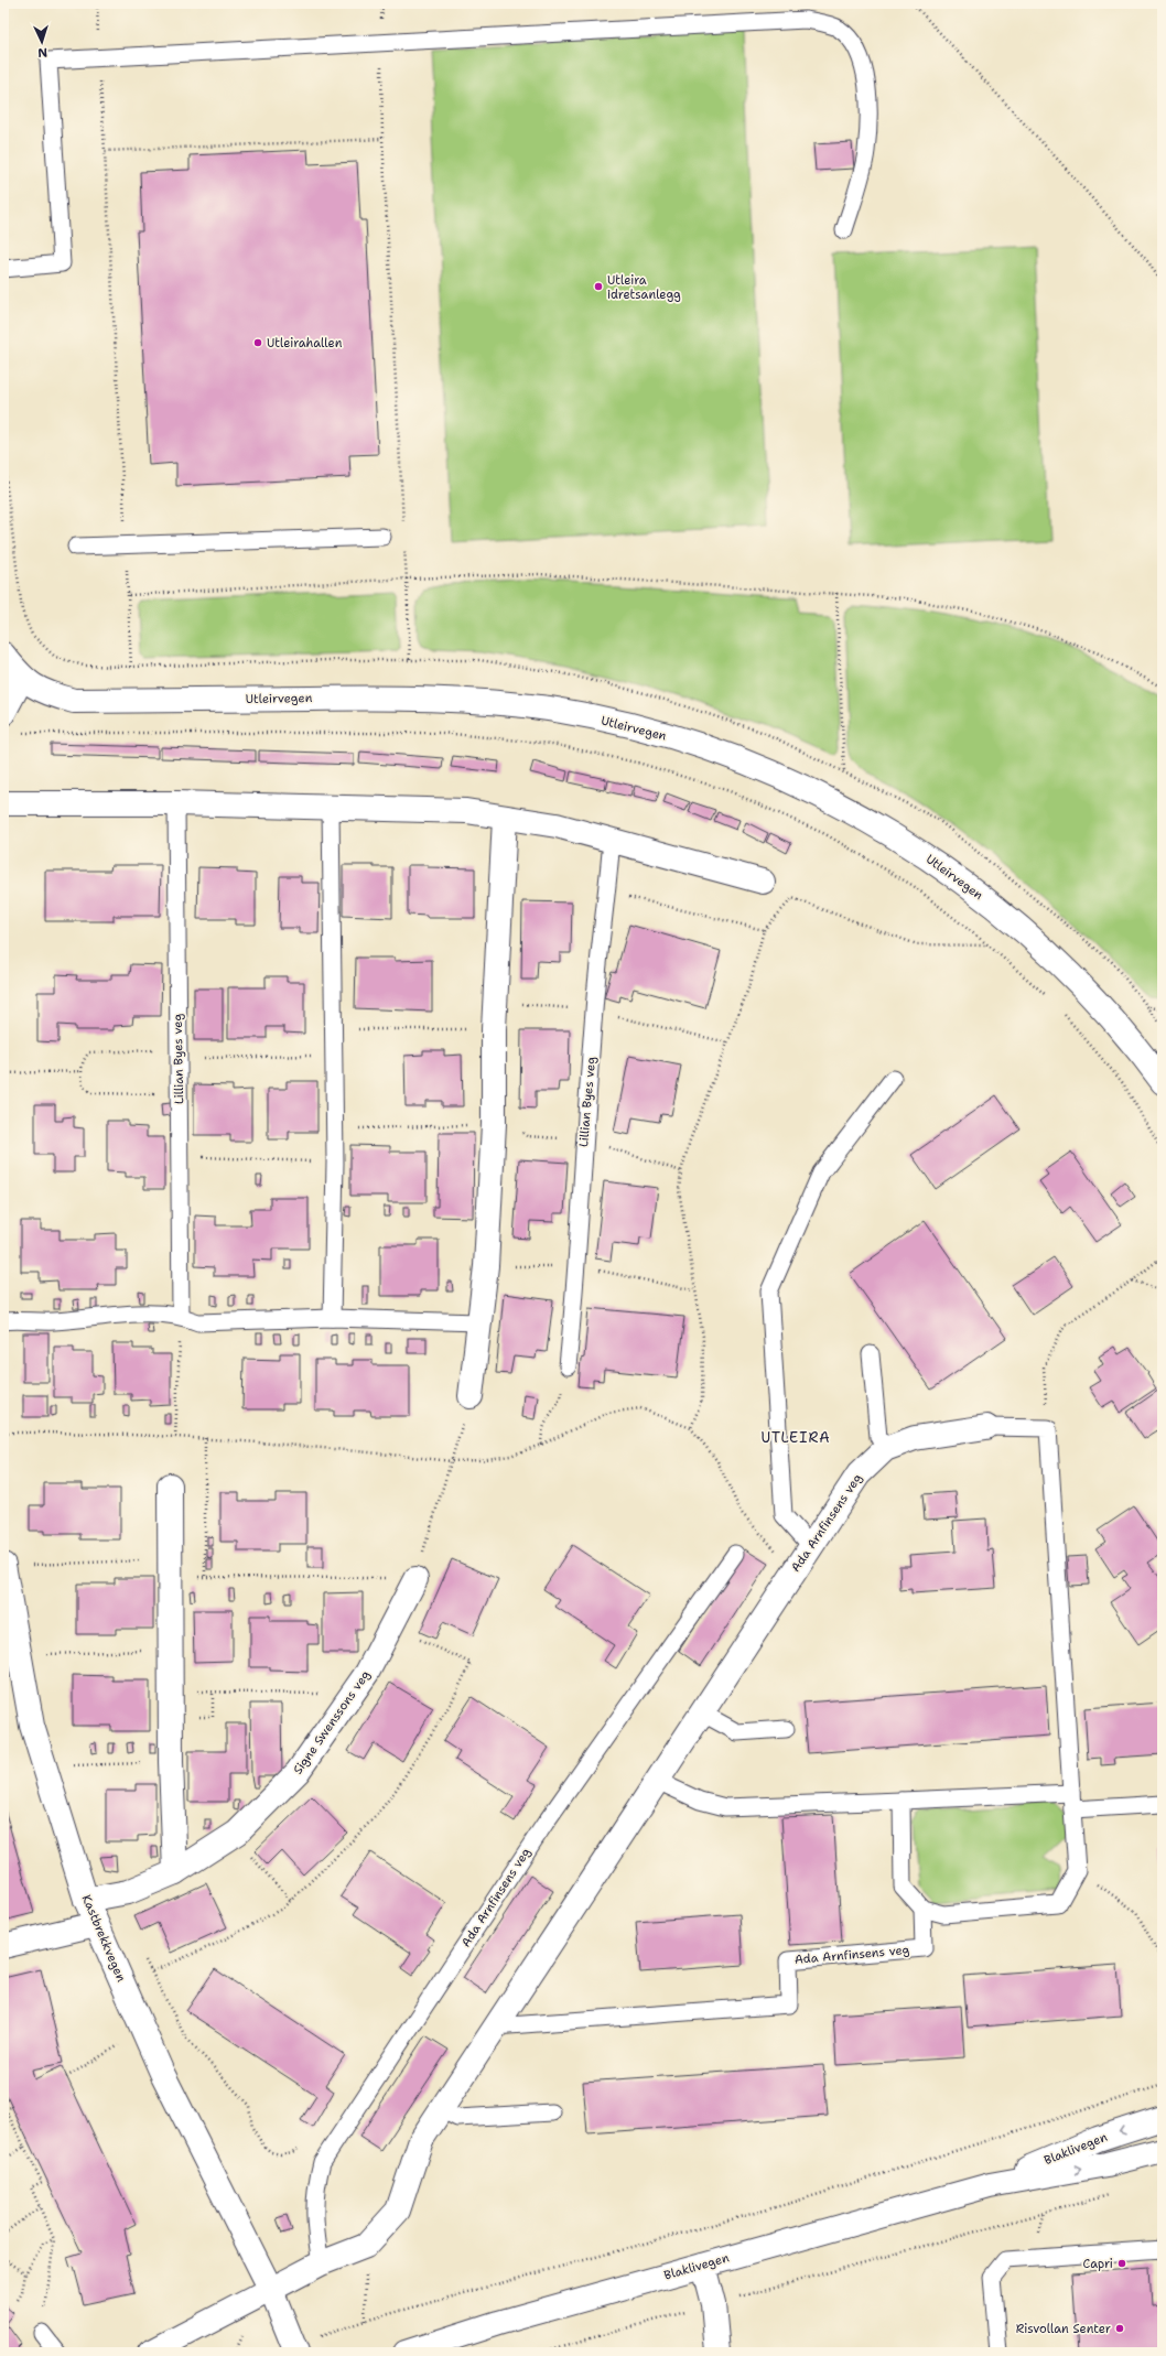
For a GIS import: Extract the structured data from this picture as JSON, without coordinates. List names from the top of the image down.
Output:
{
  "streets": {
    "street": [
      "Utleirvegen",
      "Ada Arnfinsens veg",
      "Signe Swenssons veg",
      "Kastbrekkvegen",
      "Blaklivegen"
    ],
    "lane": ["Lillian Byes veg"]
  },
  "crossings": [
    ["Ada Arnfinsens veg", "Kastbrekkvegen"],
    ["Signe Swenssons veg", "Kastbrekkvegen"]
  ],
  "districts": ["UTLEIRA"],
  "places": [
    "Utleira idretsanlegg",
    "Utleirahallen",
    "Capri",
    "Risvollan Senter"
  ],
  "north": "bottom"
}
